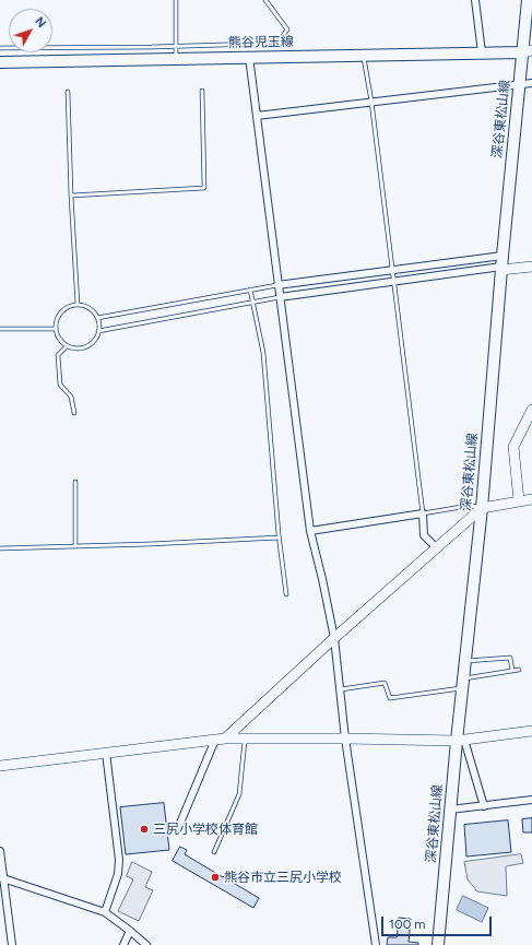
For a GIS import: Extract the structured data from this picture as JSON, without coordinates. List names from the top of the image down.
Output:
{
  "streets": {
    "main road": ["熊谷児玉線", "深谷東松山線"]
  },
  "crossings": [
    ["熊谷児玉線", "深谷東松山線"]
  ],
  "places": ["三尻小学校体育館", "熊谷市立三尻小学校"],
  "scale_bar": "100 m",
  "north": "top right"
}
